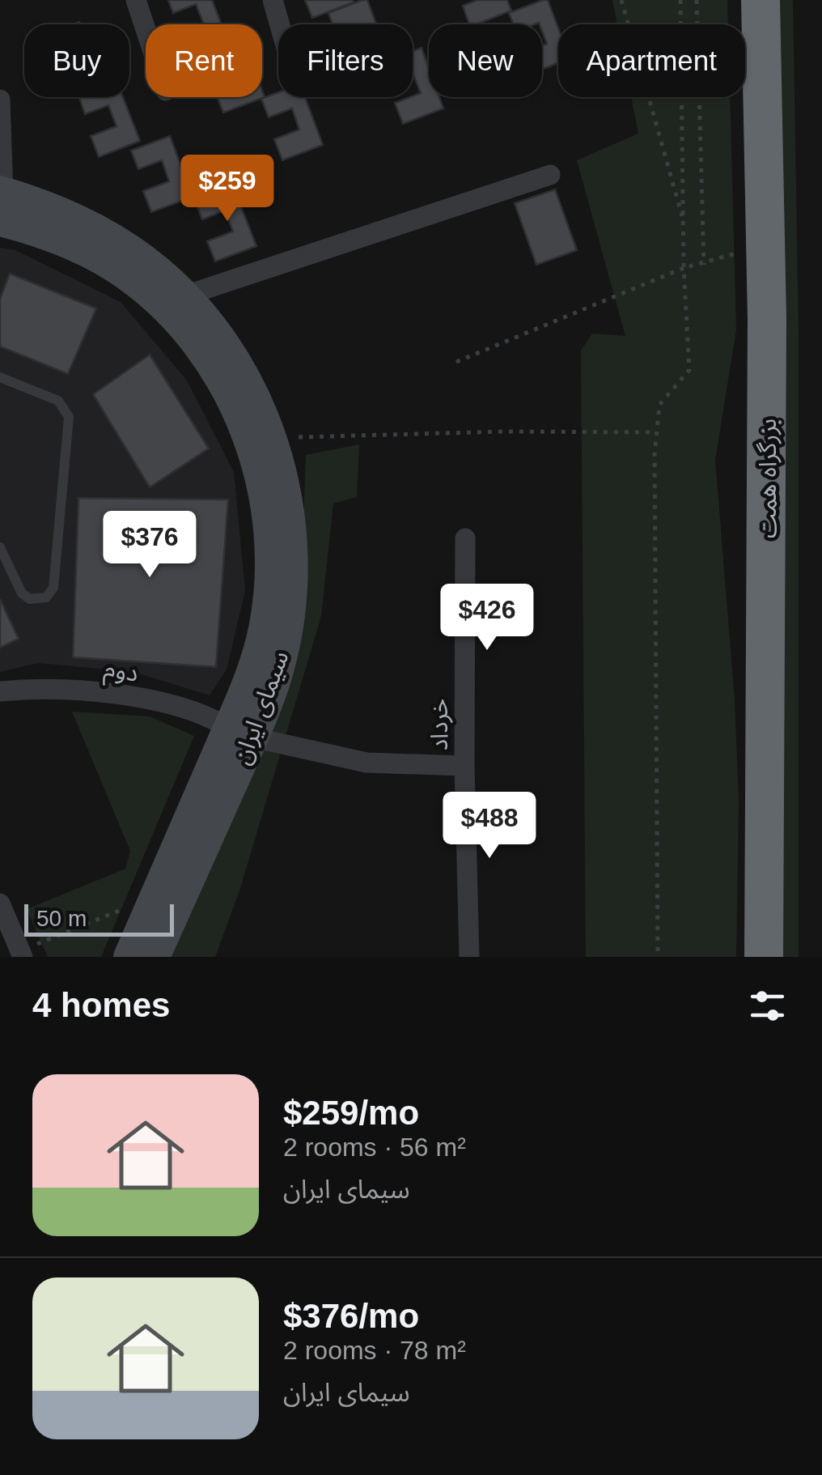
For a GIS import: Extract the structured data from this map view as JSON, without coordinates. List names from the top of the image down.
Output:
{
  "streets": {
    "highway": ["بزرگراه همت"],
    "street": ["دوم", "سیمای ایران", "خرداد"]
  },
  "crossings": [
    ["دوم", "سیمای ایران"],
    ["دوم", "خرداد"]
  ],
  "scale_bar": "50 m",
  "page": {
    "chip": [
      "Buy",
      "Rent",
      "Filters",
      "New",
      "Apartment"
    ],
    "price": [
      "$259",
      "$376",
      "$426",
      "$488"
    ],
    "scale": "50 m",
    "heading": "4 homes",
    "list": [
      {
        "name": "$259/mo",
        "note": "2 rooms · 56 m² · سیمای ایران"
      },
      {
        "name": "$376/mo",
        "note": "2 rooms · 78 m² · سیمای ایران"
      }
    ]
  }
}
